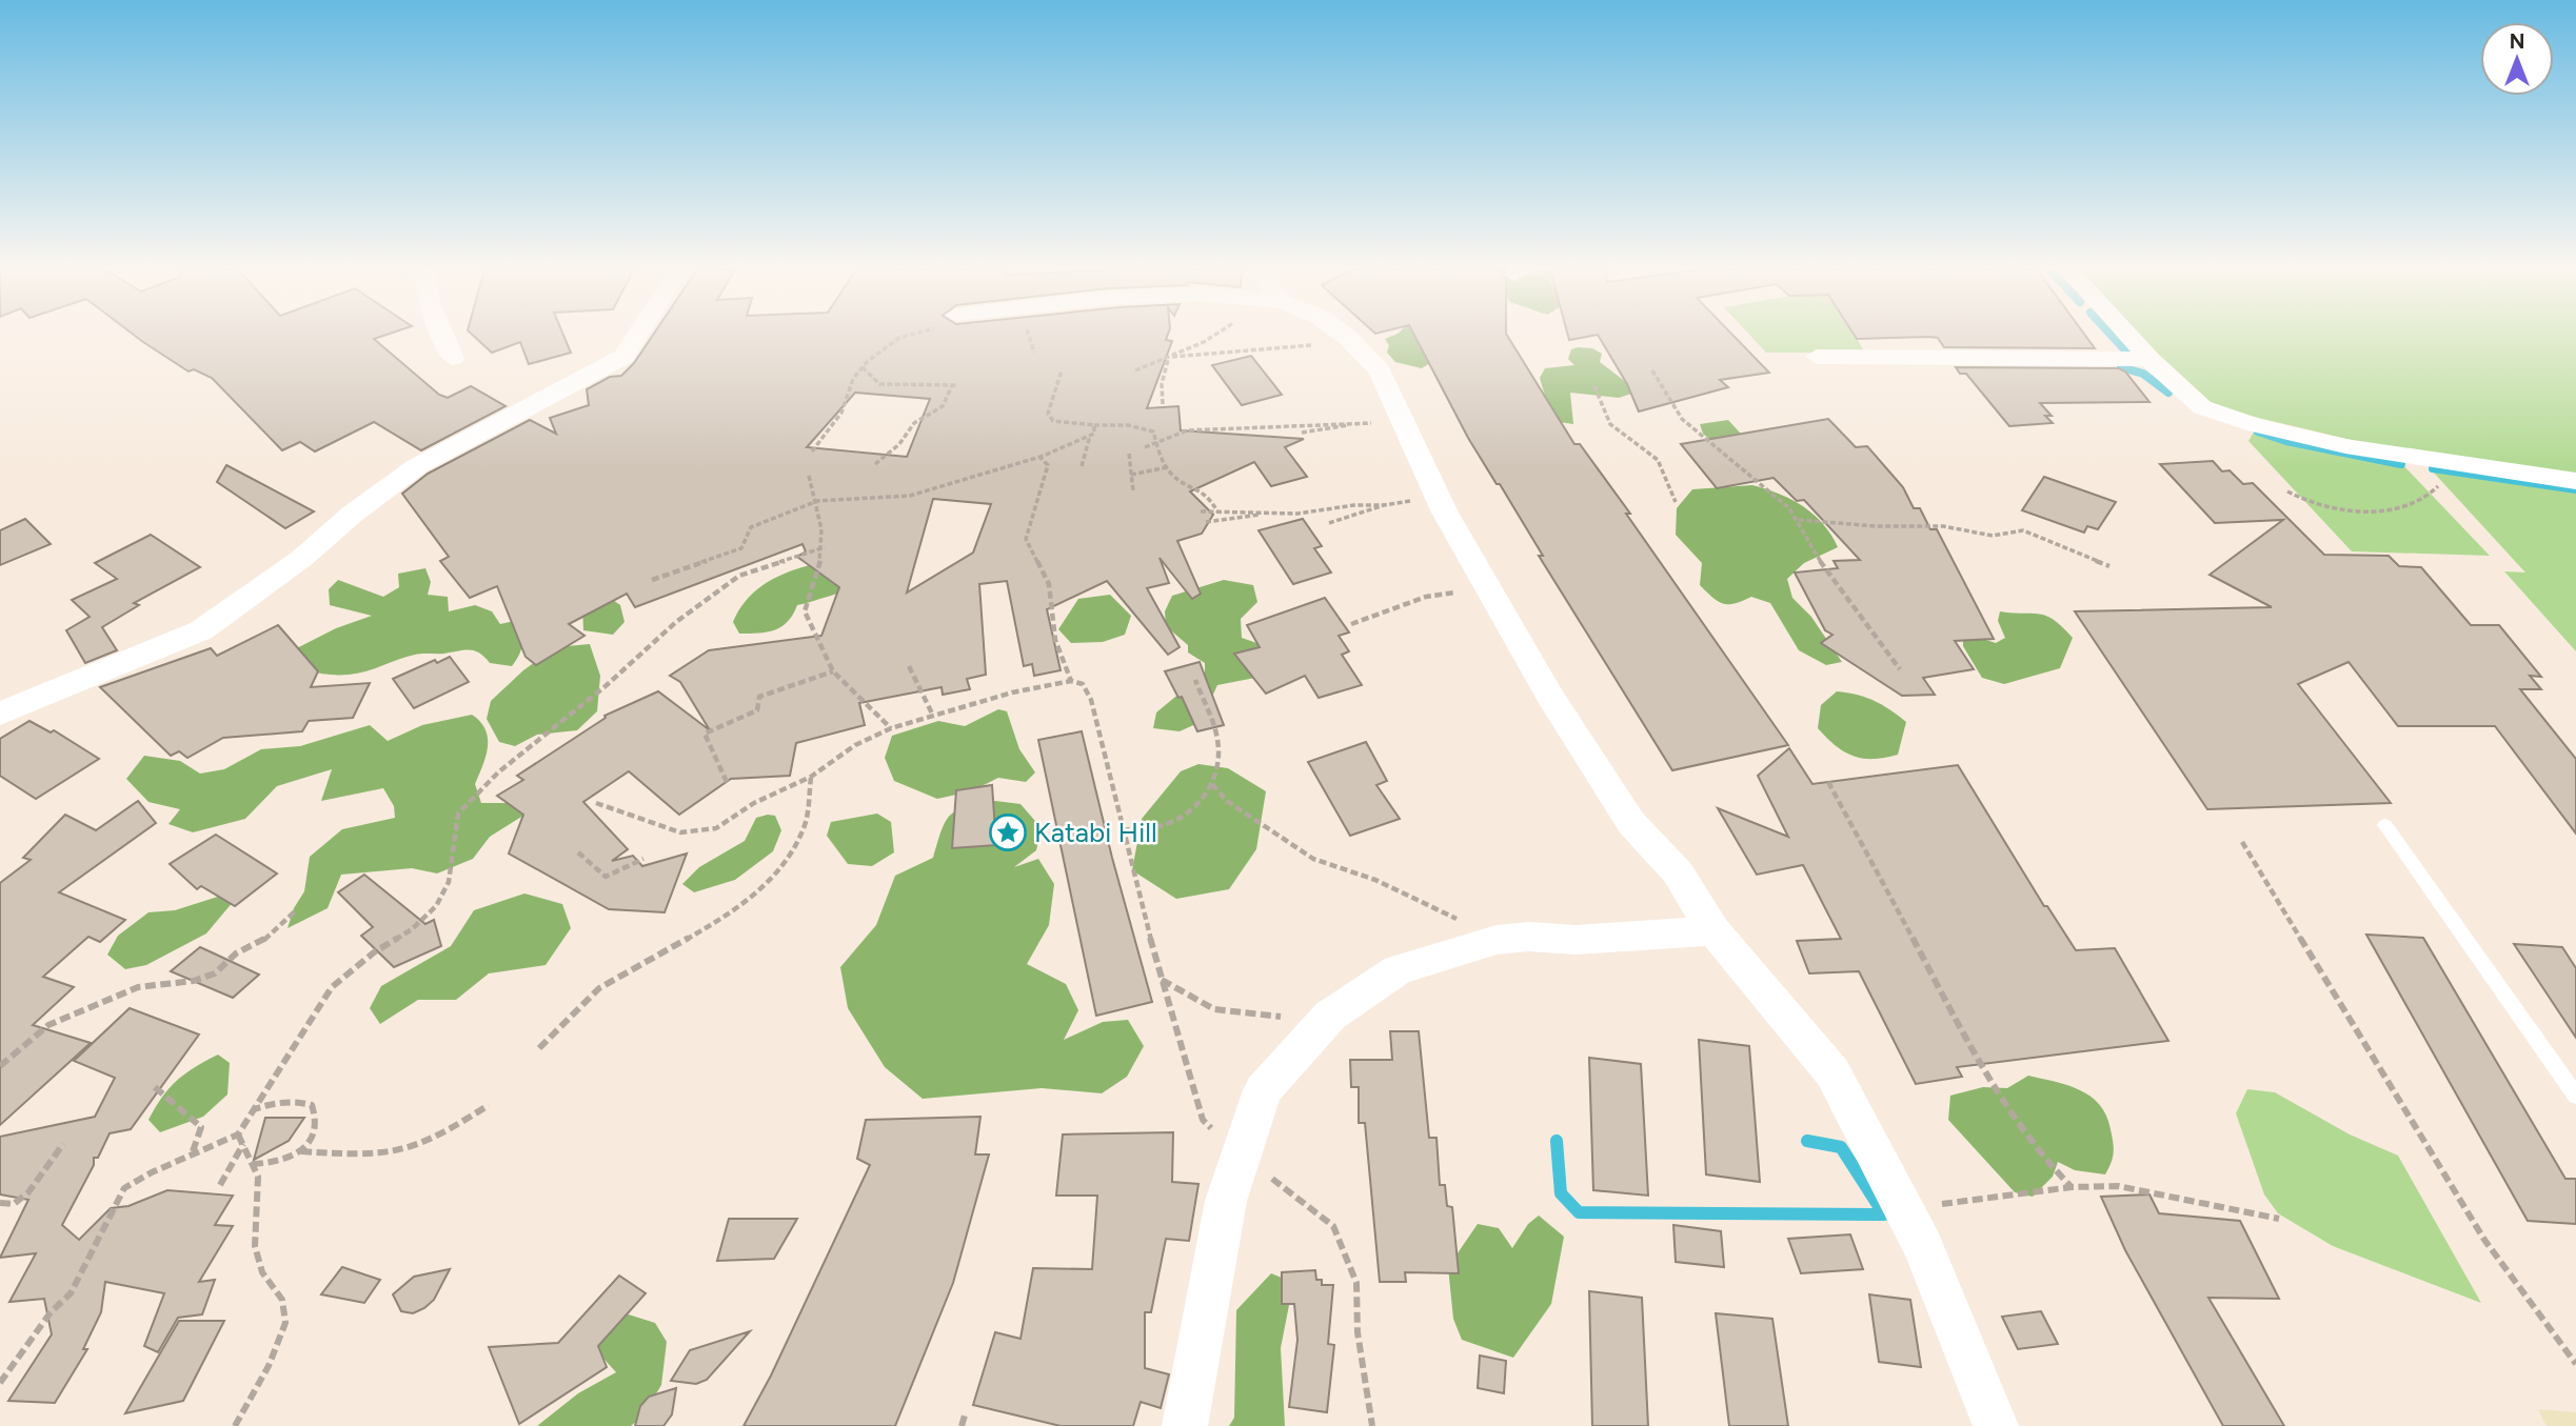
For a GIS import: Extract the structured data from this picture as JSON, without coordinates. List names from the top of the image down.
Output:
{
  "places": {
    "place": ["Katabi Hill"]
  },
  "north": "top"
}
